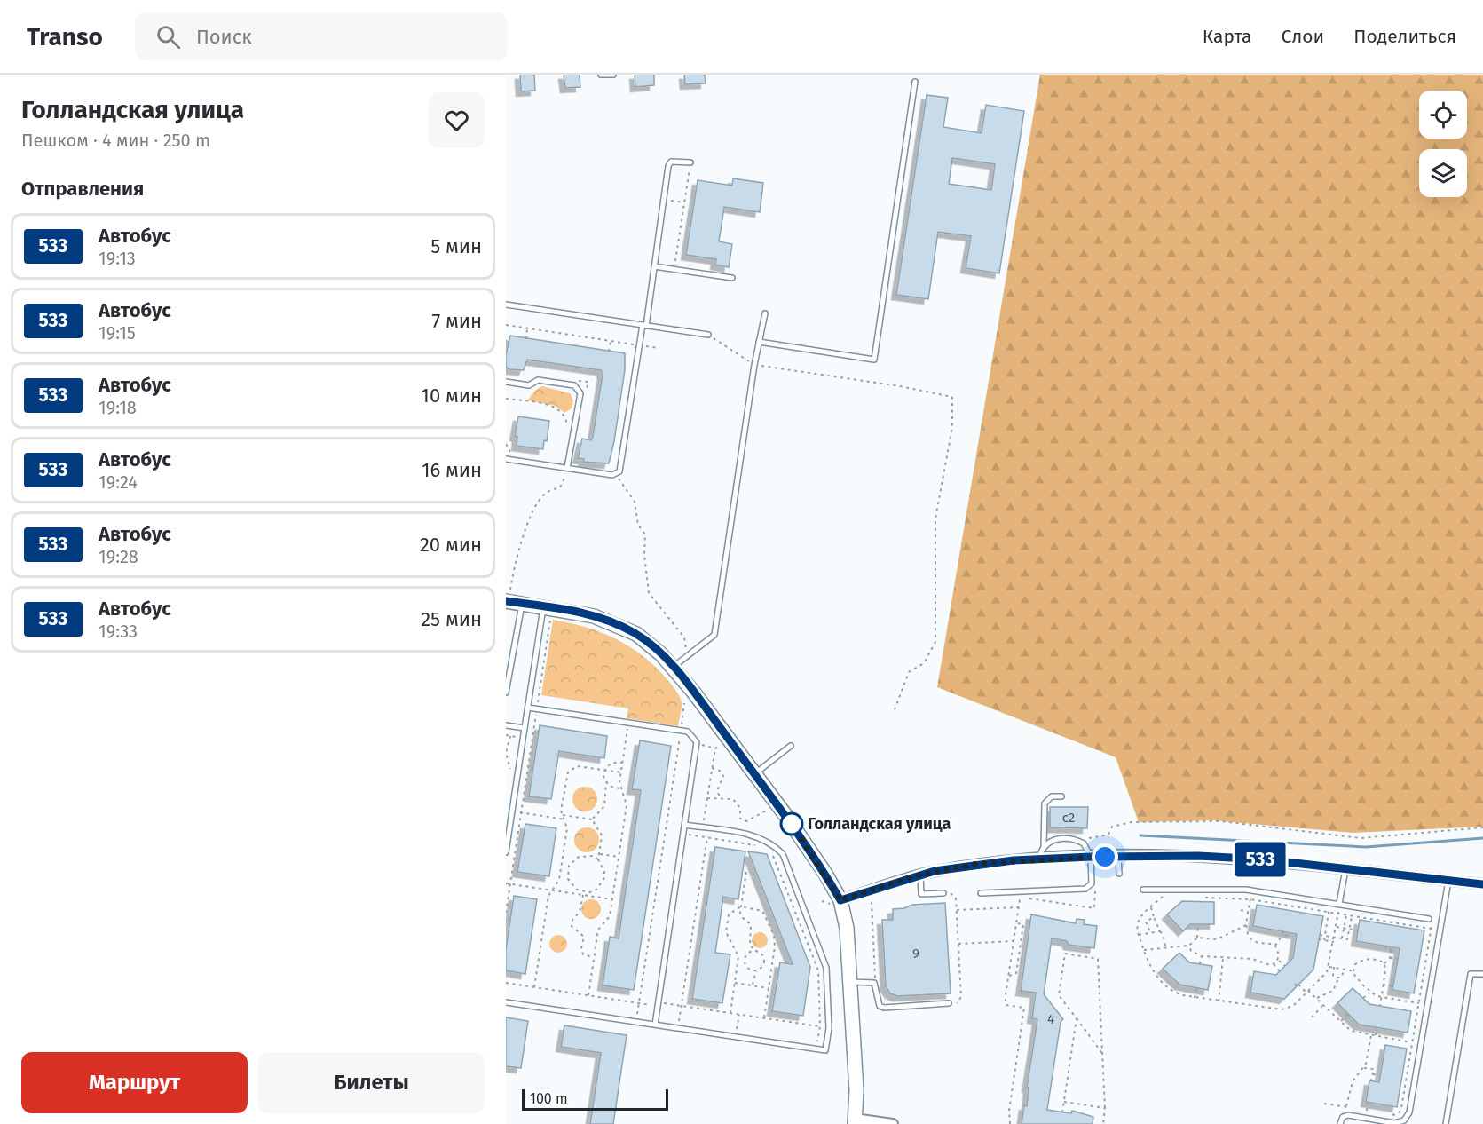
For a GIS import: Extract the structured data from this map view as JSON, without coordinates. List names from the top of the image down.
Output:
{
  "places": ["Голландская улица"],
  "lines": ["bus line 533"],
  "house_numbers": ["с2", "9", "4"],
  "scale_bar": "100 m",
  "page": {
    "header": "Transo",
    "search": "Поиск",
    "nav": ["Карта", "Слои", "Поделиться"],
    "heading": [
      ["Голландская улица", "Пешком · 4 мин · 250 m"],
      "Отправления"
    ],
    "on_map": "533",
    "list": [
      {
        "mark": "533",
        "name": "Автобус",
        "note": "19:13",
        "value": "5 мин"
      },
      {
        "mark": "533",
        "name": "Автобус",
        "note": "19:15",
        "value": "7 мин"
      },
      {
        "mark": "533",
        "name": "Автобус",
        "note": "19:18",
        "value": "10 мин"
      },
      {
        "mark": "533",
        "name": "Автобус",
        "note": "19:24",
        "value": "16 мин"
      },
      {
        "mark": "533",
        "name": "Автобус",
        "note": "19:28",
        "value": "20 мин"
      },
      {
        "mark": "533",
        "name": "Автобус",
        "note": "19:33",
        "value": "25 мин"
      }
    ],
    "buttons": ["Маршрут", "Билеты"],
    "scale": "100 m"
  }
}
